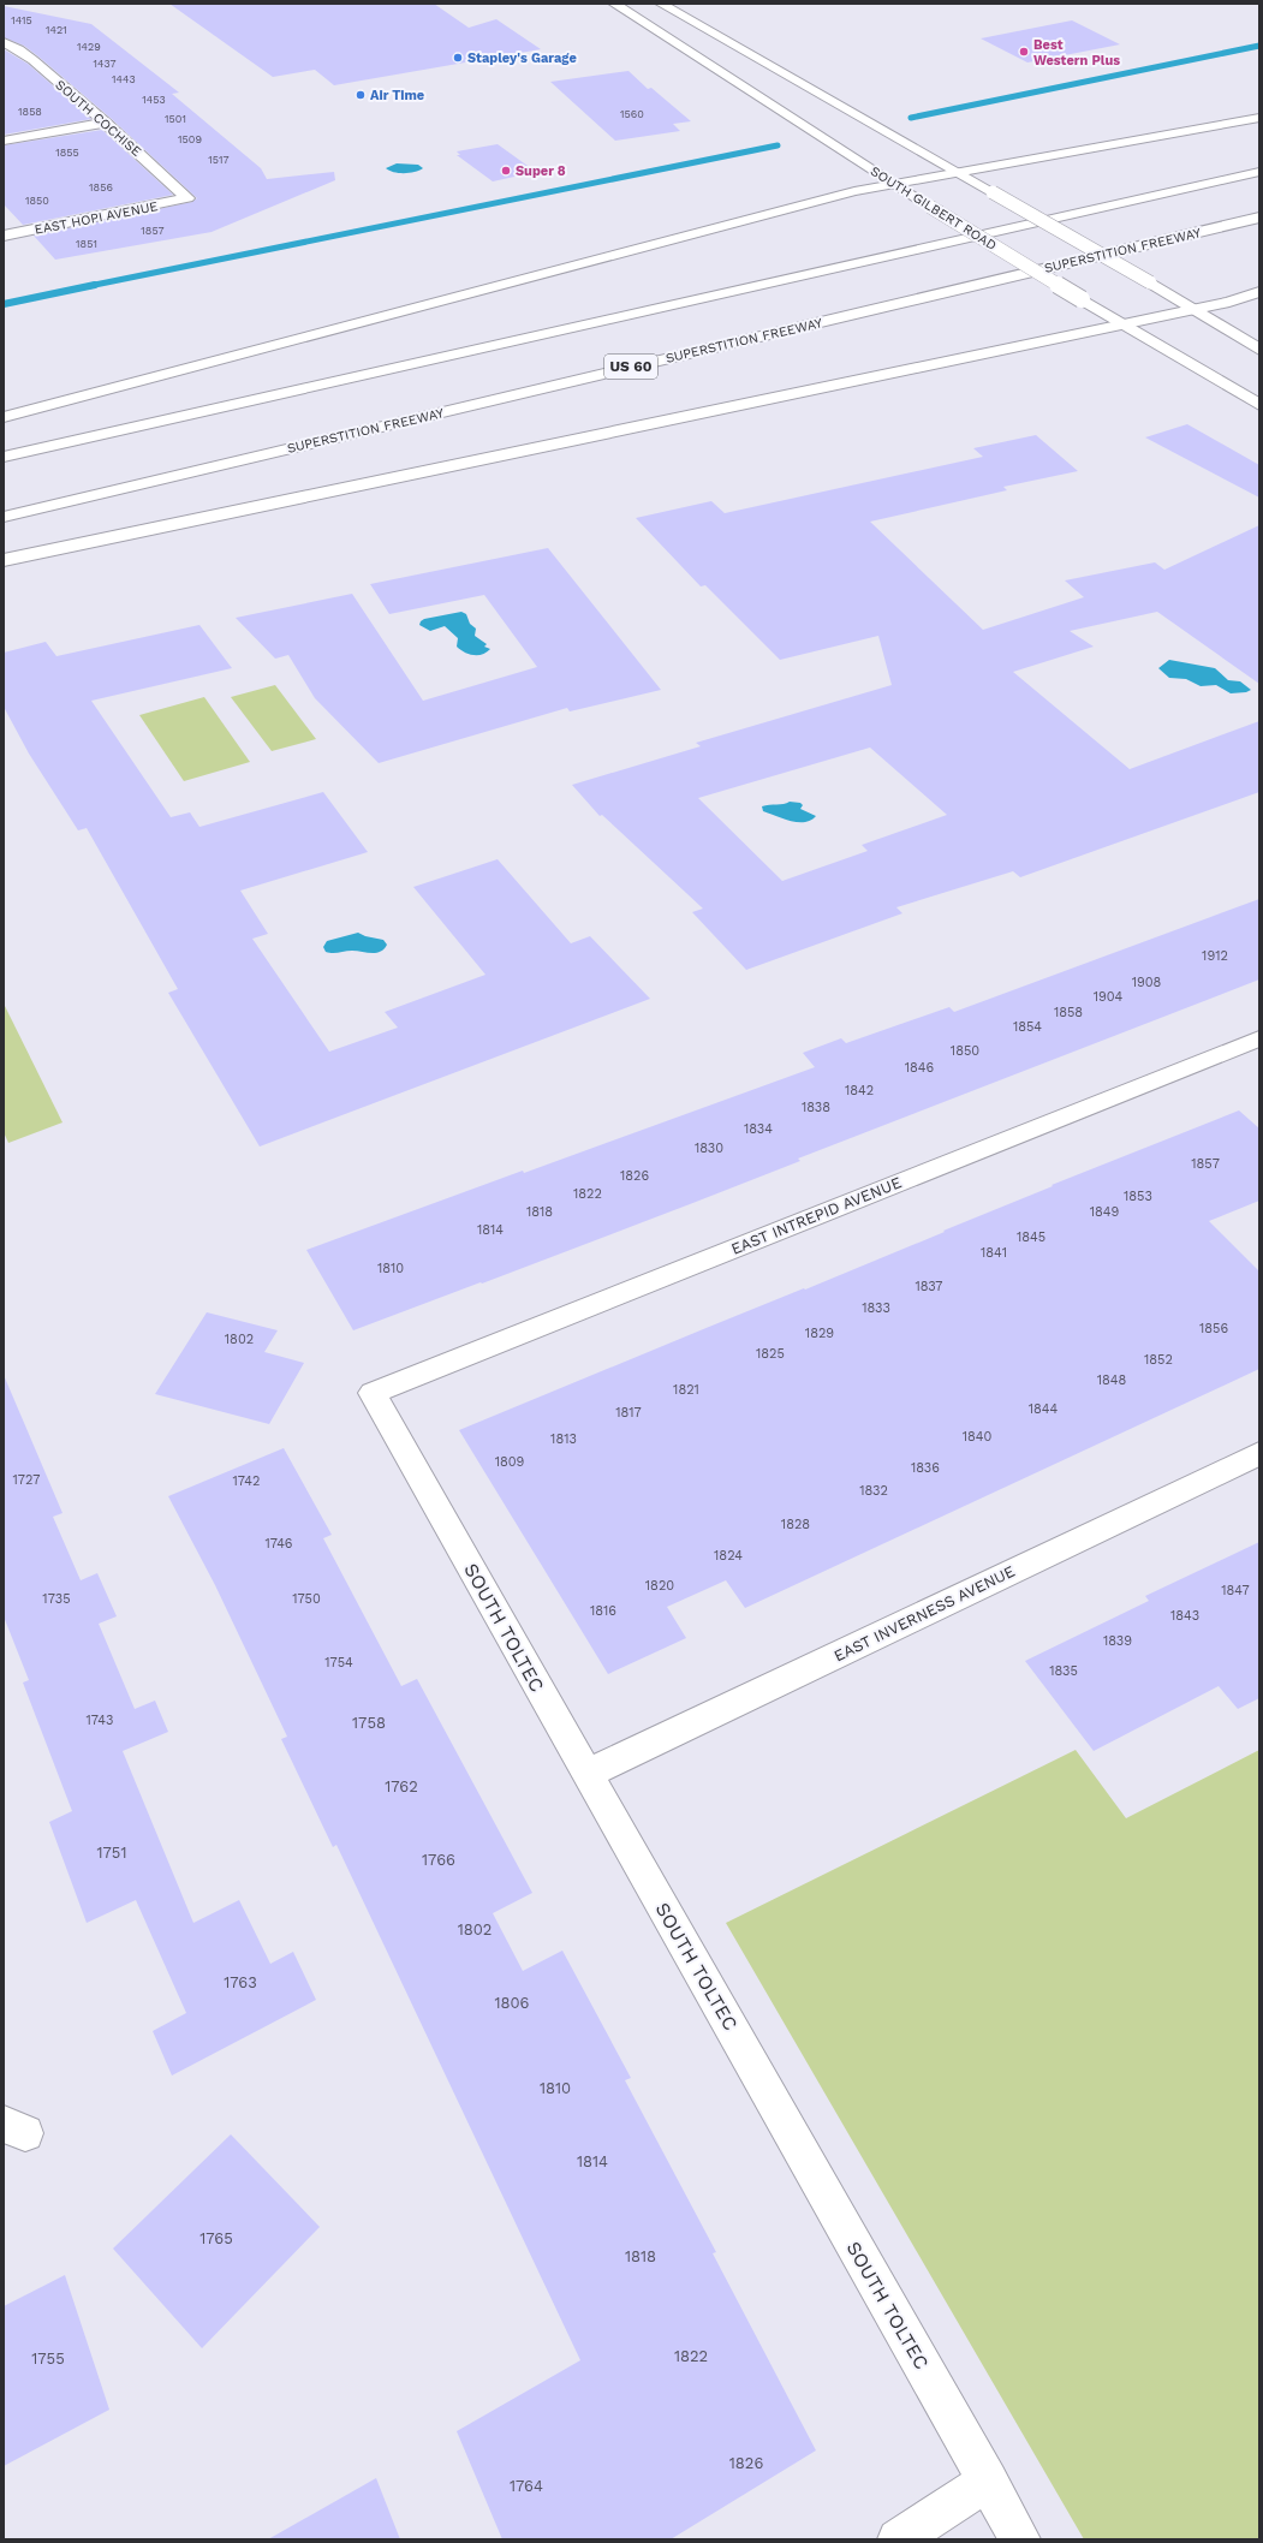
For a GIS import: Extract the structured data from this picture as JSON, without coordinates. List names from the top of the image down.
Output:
{
  "streets": {
    "main road": [
      "SOUTH COCHISE",
      "SOUTH GILBERT ROAD",
      "EAST HOPI AVENUE",
      "SUPERSTITION FREEWAY",
      "US 60",
      "EAST INTREPID AVENUE",
      "EAST INVERNESS AVENUE",
      "SOUTH TOLTEC"
    ]
  },
  "crossings": [
    ["SOUTH COCHISE", "EAST HOPI AVENUE"],
    ["EAST INTREPID AVENUE", "SOUTH TOLTEC"],
    ["EAST INVERNESS AVENUE", "SOUTH TOLTEC"]
  ],
  "places": [
    "Best Western Plus",
    "Stapley's Garage",
    "Air Time",
    "Super 8"
  ],
  "house_numbers": [
    "1415",
    "1421",
    "1429",
    "1437",
    "1443",
    "1453",
    "1858",
    "1560",
    "1501",
    "1509",
    "1855",
    "1517",
    "1856",
    "1850",
    "1857",
    "1851",
    "1912",
    "1908",
    "1904",
    "1858",
    "1854",
    "1850",
    "1846",
    "1842",
    "1838",
    "1834",
    "1830",
    "1857",
    "1826",
    "1822",
    "1853",
    "1818",
    "1849",
    "1814",
    "1845",
    "1841",
    "1810",
    "1837",
    "1833",
    "1856",
    "1829",
    "1802",
    "1825",
    "1852",
    "1848",
    "1821",
    "1844",
    "1817",
    "1840",
    "1813",
    "1809",
    "1836",
    "1727",
    "1742",
    "1832",
    "1828",
    "1746",
    "1824",
    "1820",
    "1847",
    "1735",
    "1750",
    "1816",
    "1843",
    "1839",
    "1754",
    "1835",
    "1743",
    "1758",
    "1762",
    "1751",
    "1766",
    "1802",
    "1763",
    "1806",
    "1810",
    "1814",
    "1765",
    "1818",
    "1822",
    "1755",
    "1826",
    "1764"
  ]
}
